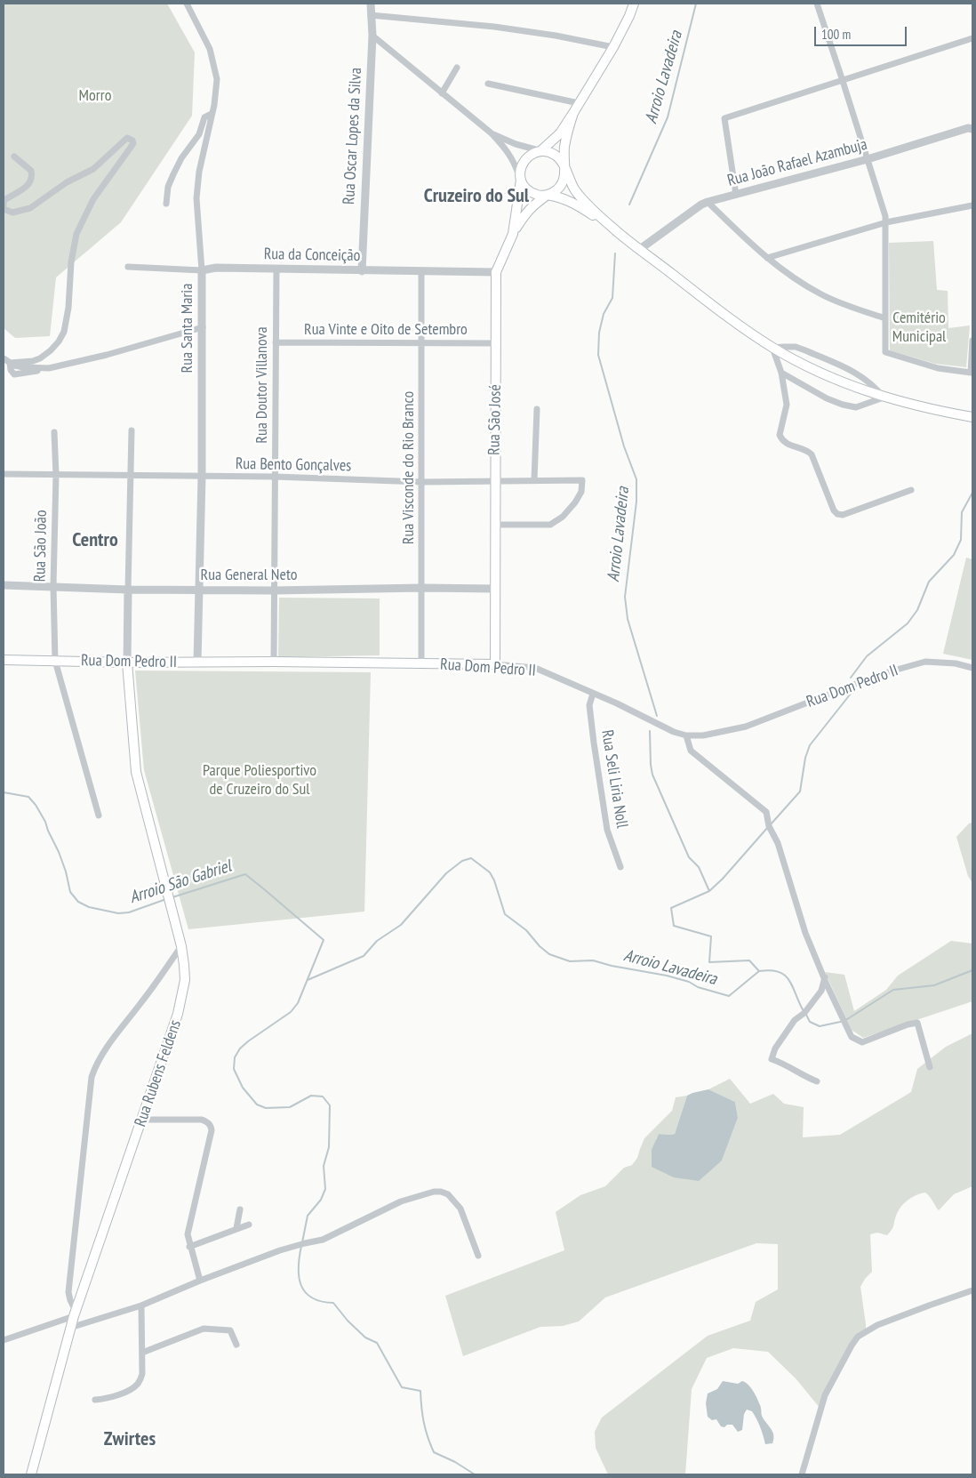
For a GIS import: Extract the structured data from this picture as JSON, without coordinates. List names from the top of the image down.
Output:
{
  "streets": {
    "main road": ["Rua São José", "Rua Dom Pedro II", "Rua Rubens Feldens"],
    "street": [
      "Rua Oscar Lopes da Silva",
      "Rua João Rafael Azambuja",
      "Rua da Conceição",
      "Rua Santa Maria",
      "Rua Vinte e Oito de Setembro",
      "Rua Doutor Villanova",
      "Rua Bento Gonçalves",
      "Rua Visconde do Rio Branco",
      "Rua São João",
      "Rua General Neto",
      "Rua Seli Liria Noll"
    ]
  },
  "crossings": [
    ["Rua Oscar Lopes da Silva", "Rua da Conceição"],
    ["Rua da Conceição", "Rua Santa Maria"],
    ["Rua da Conceição", "Rua Doutor Villanova"],
    ["Rua da Conceição", "Rua São José"],
    ["Rua da Conceição", "Rua Visconde do Rio Branco"],
    ["Rua Santa Maria", "Rua Bento Gonçalves"],
    ["Rua Santa Maria", "Rua General Neto"],
    ["Rua Santa Maria", "Rua Dom Pedro II"],
    ["Rua Vinte e Oito de Setembro", "Rua Doutor Villanova"],
    ["Rua Vinte e Oito de Setembro", "Rua São José"],
    ["Rua Vinte e Oito de Setembro", "Rua Visconde do Rio Branco"],
    ["Rua Doutor Villanova", "Rua Bento Gonçalves"],
    ["Rua Doutor Villanova", "Rua General Neto"],
    ["Rua Doutor Villanova", "Rua Dom Pedro II"],
    ["Rua São José", "Rua Bento Gonçalves"],
    ["Rua São José", "Rua General Neto"],
    ["Rua São José", "Rua Dom Pedro II"],
    ["Rua Bento Gonçalves", "Rua Visconde do Rio Branco"],
    ["Rua Bento Gonçalves", "Rua São João"],
    ["Rua Visconde do Rio Branco", "Rua General Neto"],
    ["Rua Visconde do Rio Branco", "Rua Dom Pedro II"],
    ["Rua São João", "Rua General Neto"],
    ["Rua São João", "Rua Dom Pedro II"],
    ["Rua Dom Pedro II", "Rua Seli Liria Noll"],
    ["Rua Dom Pedro II", "Rua Rubens Feldens"]
  ],
  "districts": ["Cruzeiro do Sul", "Centro", "Zwirtes"],
  "water": ["Arroio Lavadeira", "Arroio São Gabriel"],
  "parks": ["Morro", "Cemitério Municipal", "Parque Poliesportivo de Cruzeiro do Sul"],
  "scale_bar": "100 m"
}
